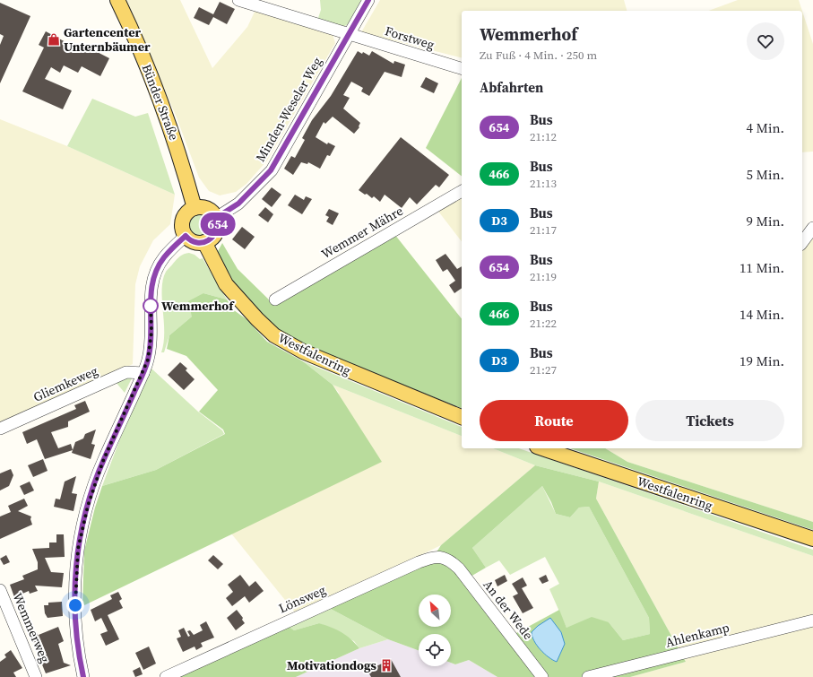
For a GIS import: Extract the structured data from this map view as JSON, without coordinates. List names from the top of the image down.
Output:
{
  "streets": {
    "main road": ["Bünder Straße", "Westfalenring"],
    "street": [
      "Forstweg",
      "Minden-Weseler Weg",
      "Wemmer Mähre",
      "Gliemkeweg",
      "Lönsweg",
      "An der Wede",
      "Wemmerweg",
      "Ahlenkamp"
    ]
  },
  "crossings": [
    ["Forstweg", "Minden-Weseler Weg"],
    ["Bünder Straße", "Minden-Weseler Weg"],
    ["Bünder Straße", "Westfalenring"],
    ["Minden-Weseler Weg", "Westfalenring"],
    ["Lönsweg", "An der Wede"]
  ],
  "places": {
    "shop": ["Gartencenter Unternbäumer"],
    "other": ["Wemmerhof"],
    "building": ["Motivationdogs"]
  },
  "lines": ["bus line 654"],
  "north": "top left",
  "page": {
    "on_map": "654",
    "heading": [
      ["Wemmerhof", "Zu Fuß · 4 Min. · 250 m"],
      "Abfahrten"
    ],
    "list": [
      {
        "mark": "654",
        "name": "Bus",
        "note": "21:12",
        "value": "4 Min."
      },
      {
        "mark": "466",
        "name": "Bus",
        "note": "21:13",
        "value": "5 Min."
      },
      {
        "mark": "D3",
        "name": "Bus",
        "note": "21:17",
        "value": "9 Min."
      },
      {
        "mark": "654",
        "name": "Bus",
        "note": "21:19",
        "value": "11 Min."
      },
      {
        "mark": "466",
        "name": "Bus",
        "note": "21:22",
        "value": "14 Min."
      },
      {
        "mark": "D3",
        "name": "Bus",
        "note": "21:27",
        "value": "19 Min."
      }
    ],
    "buttons": ["Route", "Tickets"]
  }
}
